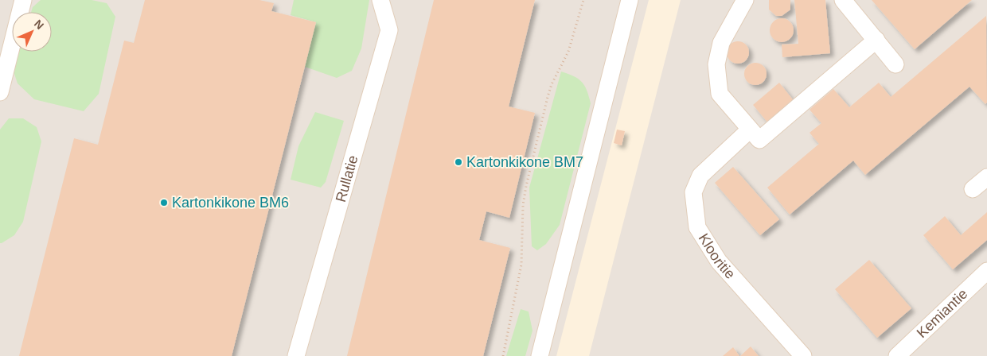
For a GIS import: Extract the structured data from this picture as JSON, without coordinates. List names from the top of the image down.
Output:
{
  "streets": {
    "lane": ["Rullatie", "Klooritie", "Kemiantie"]
  },
  "places": ["Kartonkikone BM7", "Kartonkikone BM6"],
  "north": "top right"
}
